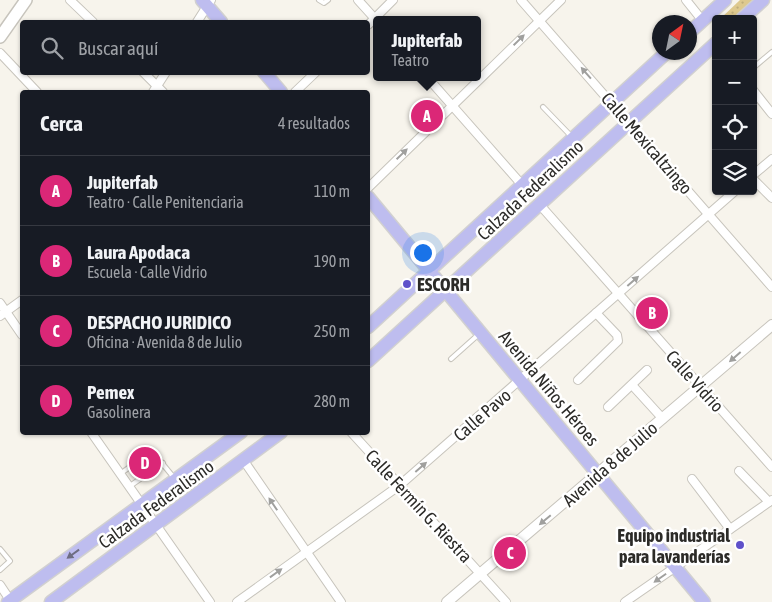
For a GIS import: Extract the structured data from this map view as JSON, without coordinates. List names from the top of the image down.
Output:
{
  "streets": {
    "main road": ["Calzada Federalismo", "Avenida Niños Héroes"],
    "street": [
      "Calle Mexicaltzingo",
      "Calle Vidrio",
      "Calle Pavo",
      "Avenida 8 de Julio",
      "Calle Fermín G. Riestra"
    ]
  },
  "crossings": [
    ["Calle Mexicaltzingo", "Calzada Federalismo"],
    ["Calle Mexicaltzingo", "Calle Pavo"],
    ["Calzada Federalismo", "Calle Vidrio"],
    ["Calzada Federalismo", "Avenida Niños Héroes"],
    ["Calle Vidrio", "Calle Pavo"],
    ["Calle Vidrio", "Avenida 8 de Julio"],
    ["Avenida Niños Héroes", "Calle Pavo"],
    ["Avenida Niños Héroes", "Avenida 8 de Julio"],
    ["Calle Pavo", "Calle Fermín G. Riestra"],
    ["Avenida 8 de Julio", "Calle Fermín G. Riestra"]
  ],
  "one_way": ["Calle Pavo", "Avenida 8 de Julio"],
  "places": ["ESCORH", "Equipo industrial para lavanderías"],
  "north": "top right",
  "page": {
    "map_buttons": ["+", "−"],
    "popup": ["Jupiterfab", "Teatro"],
    "search": "Buscar aquí",
    "heading": ["Cerca", "4 resultados"],
    "pins": [
      "A",
      "B",
      "D",
      "C"
    ],
    "list": [
      {
        "mark": "A",
        "name": "Jupiterfab",
        "note": "Teatro · Calle Penitenciaria",
        "value": "110 m"
      },
      {
        "mark": "B",
        "name": "Laura Apodaca",
        "note": "Escuela · Calle Vidrio",
        "value": "190 m"
      },
      {
        "mark": "C",
        "name": "DESPACHO JURIDICO",
        "note": "Oficina · Avenida 8 de Julio",
        "value": "250 m"
      },
      {
        "mark": "D",
        "name": "Pemex",
        "note": "Gasolinera",
        "value": "280 m"
      }
    ]
  }
}
